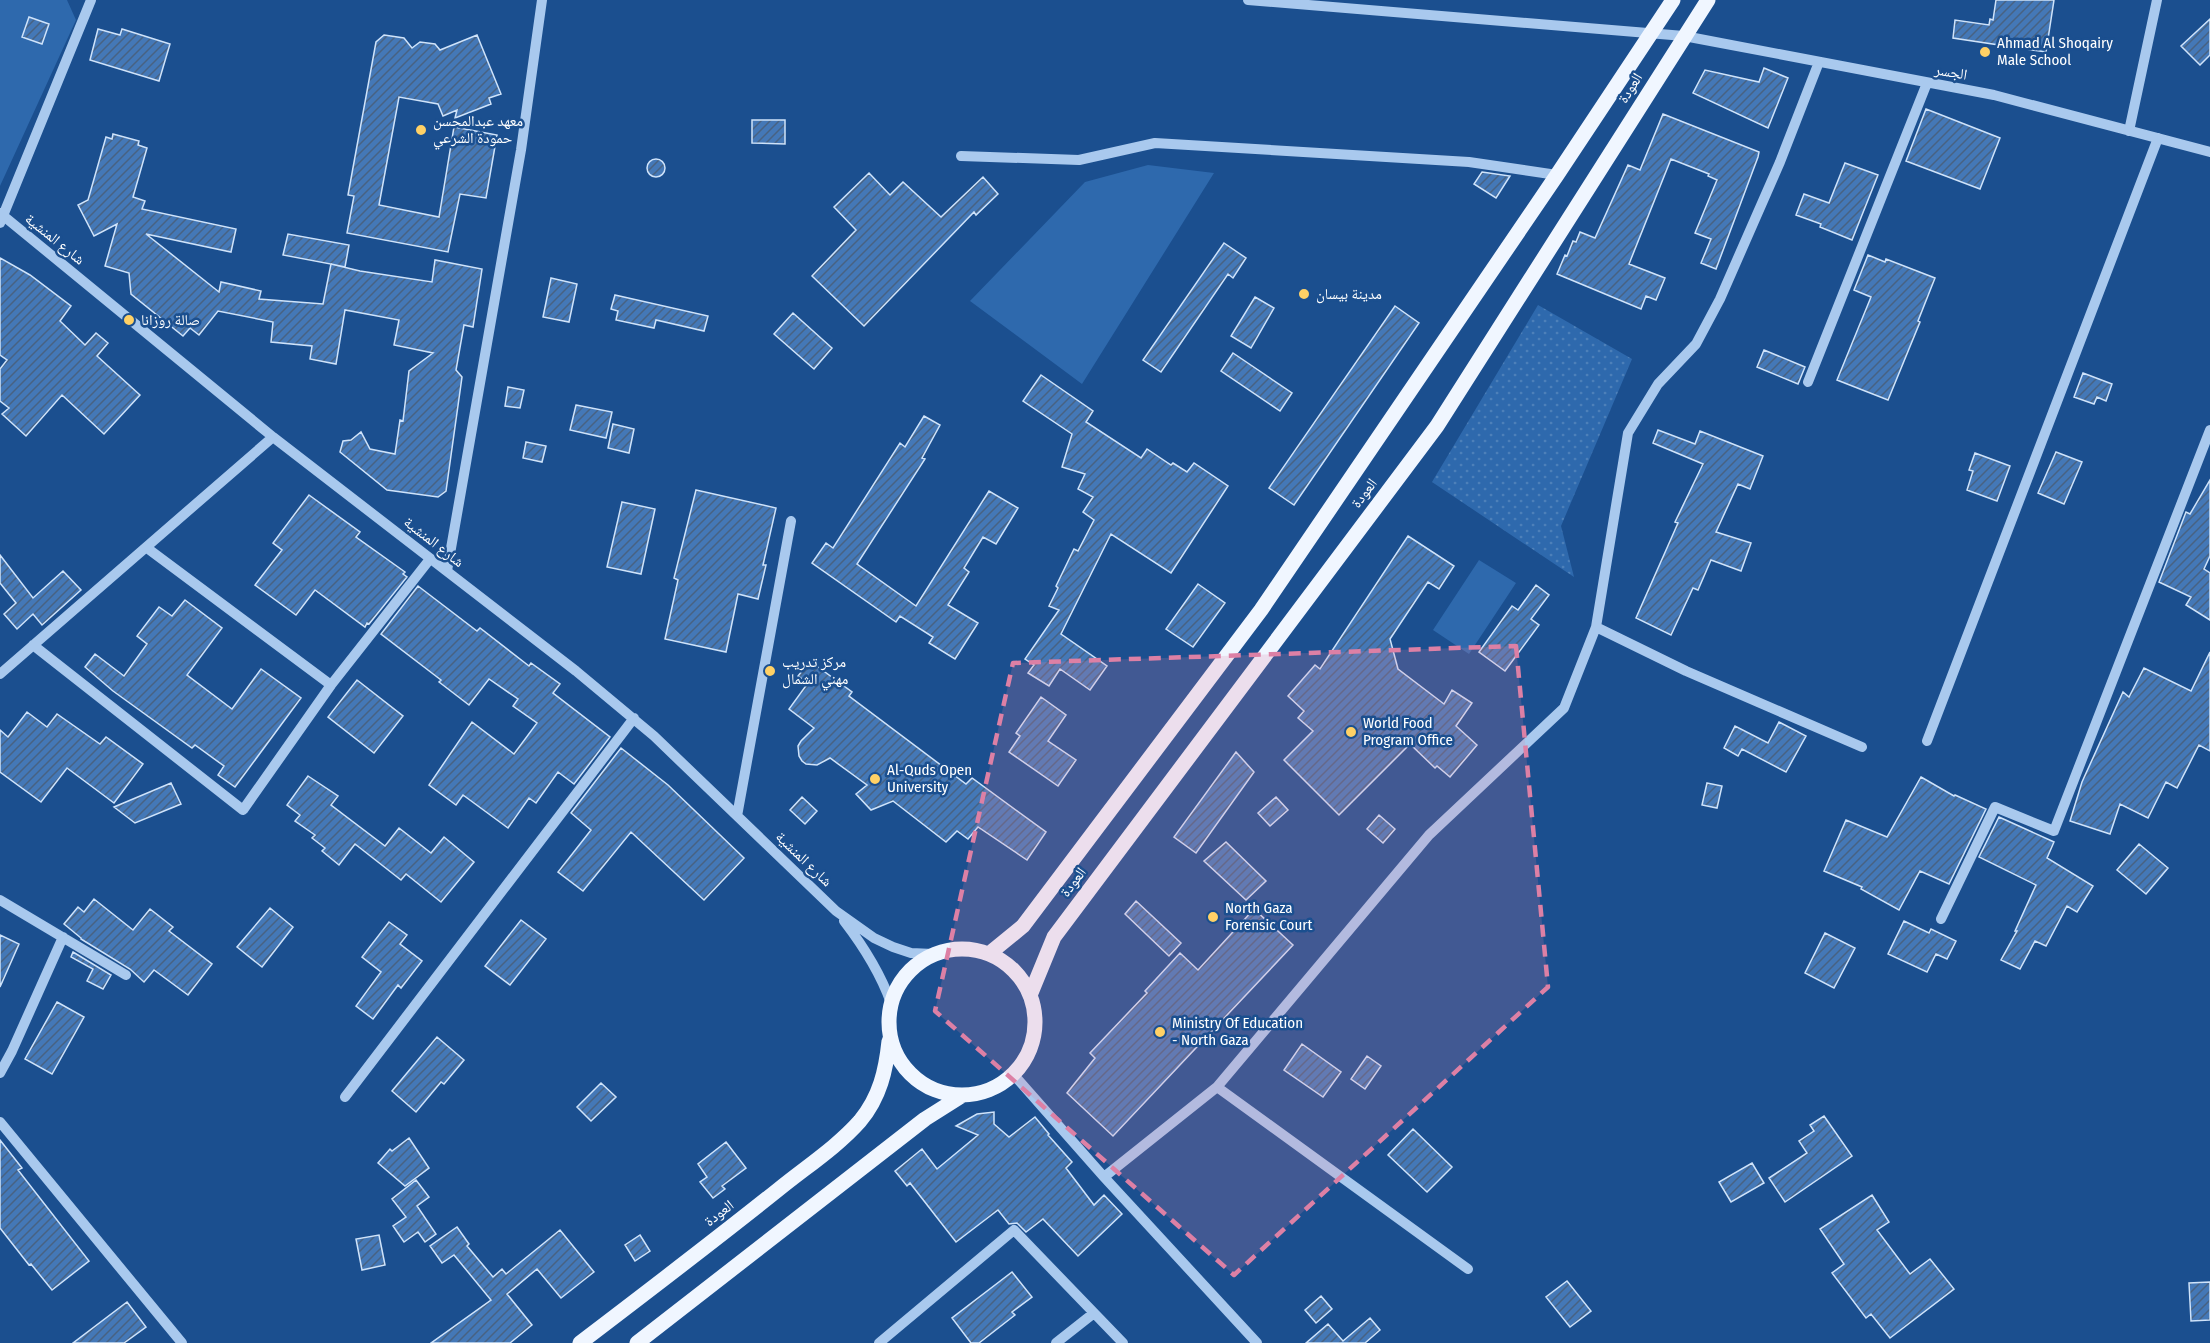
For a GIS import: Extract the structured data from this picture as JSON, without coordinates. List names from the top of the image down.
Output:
{
  "streets": {
    "main road": ["العودة"],
    "street": ["الجسر", "شارع المنشية"]
  },
  "crossings": [
    ["الجسر", "العودة"],
    ["العودة", "شارع المنشية"]
  ],
  "places": [
    "Ahmad Al Shoqairy Male School",
    "معهد عبدالمحسن حمودة الشرعي",
    "مدينة بيسان",
    "صالة روزانا",
    "مركز تدريب مهني الشمال",
    "World Food Program Office",
    "Al-Quds Open University",
    "North Gaza Forensic Court",
    "Ministry Of Education - North Gaza"
  ]
}
